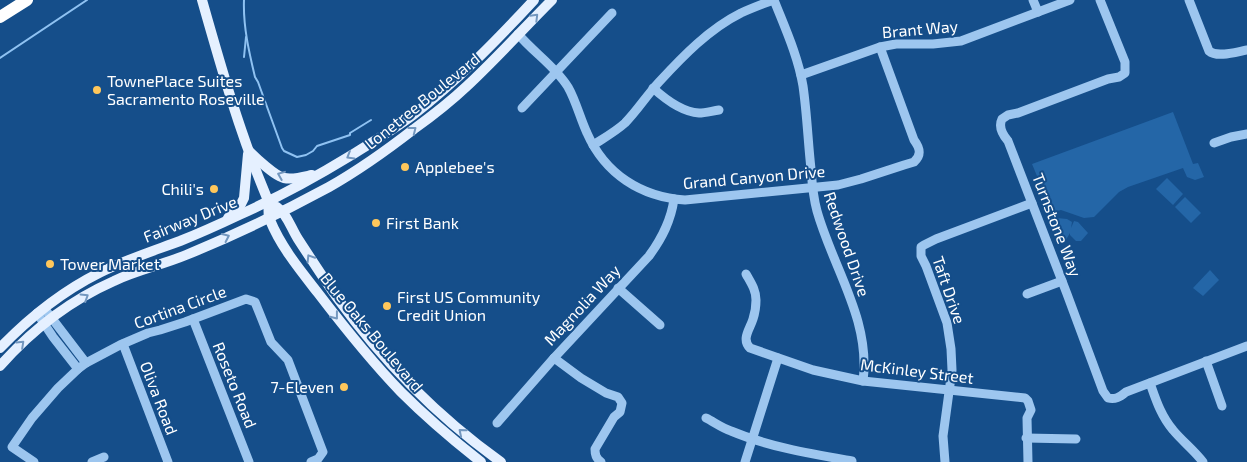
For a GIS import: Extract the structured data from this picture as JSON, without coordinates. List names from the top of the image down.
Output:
{
  "streets": {
    "main road": ["Lonetree Boulevard", "Fairway Drive", "Blue Oaks Boulevard"],
    "street": [
      "Brant Way",
      "Grand Canyon Drive",
      "Turnstone Way",
      "Redwood Drive",
      "Taft Drive",
      "Magnolia Way",
      "Cortina Circle",
      "McKinley Street",
      "Roseto Road",
      "Oliva Road"
    ]
  },
  "crossings": [
    ["Brant Way", "Grand Canyon Drive"],
    ["Brant Way", "Redwood Drive"],
    ["Lonetree Boulevard", "Grand Canyon Drive"],
    ["Lonetree Boulevard", "Fairway Drive"],
    ["Lonetree Boulevard", "Blue Oaks Boulevard"],
    ["Grand Canyon Drive", "Redwood Drive"],
    ["Grand Canyon Drive", "Magnolia Way"],
    ["Fairway Drive", "Blue Oaks Boulevard"],
    ["Turnstone Way", "Taft Drive"],
    ["Redwood Drive", "McKinley Street"],
    ["Taft Drive", "McKinley Street"],
    ["Cortina Circle", "Roseto Road"],
    ["Cortina Circle", "Oliva Road"]
  ],
  "places": [
    "TownePlace Suites Sacramento Roseville",
    "Applebee's",
    "Chili's",
    "First Bank",
    "Tower Market",
    "First US Community Credit Union",
    "7-Eleven"
  ]
}
